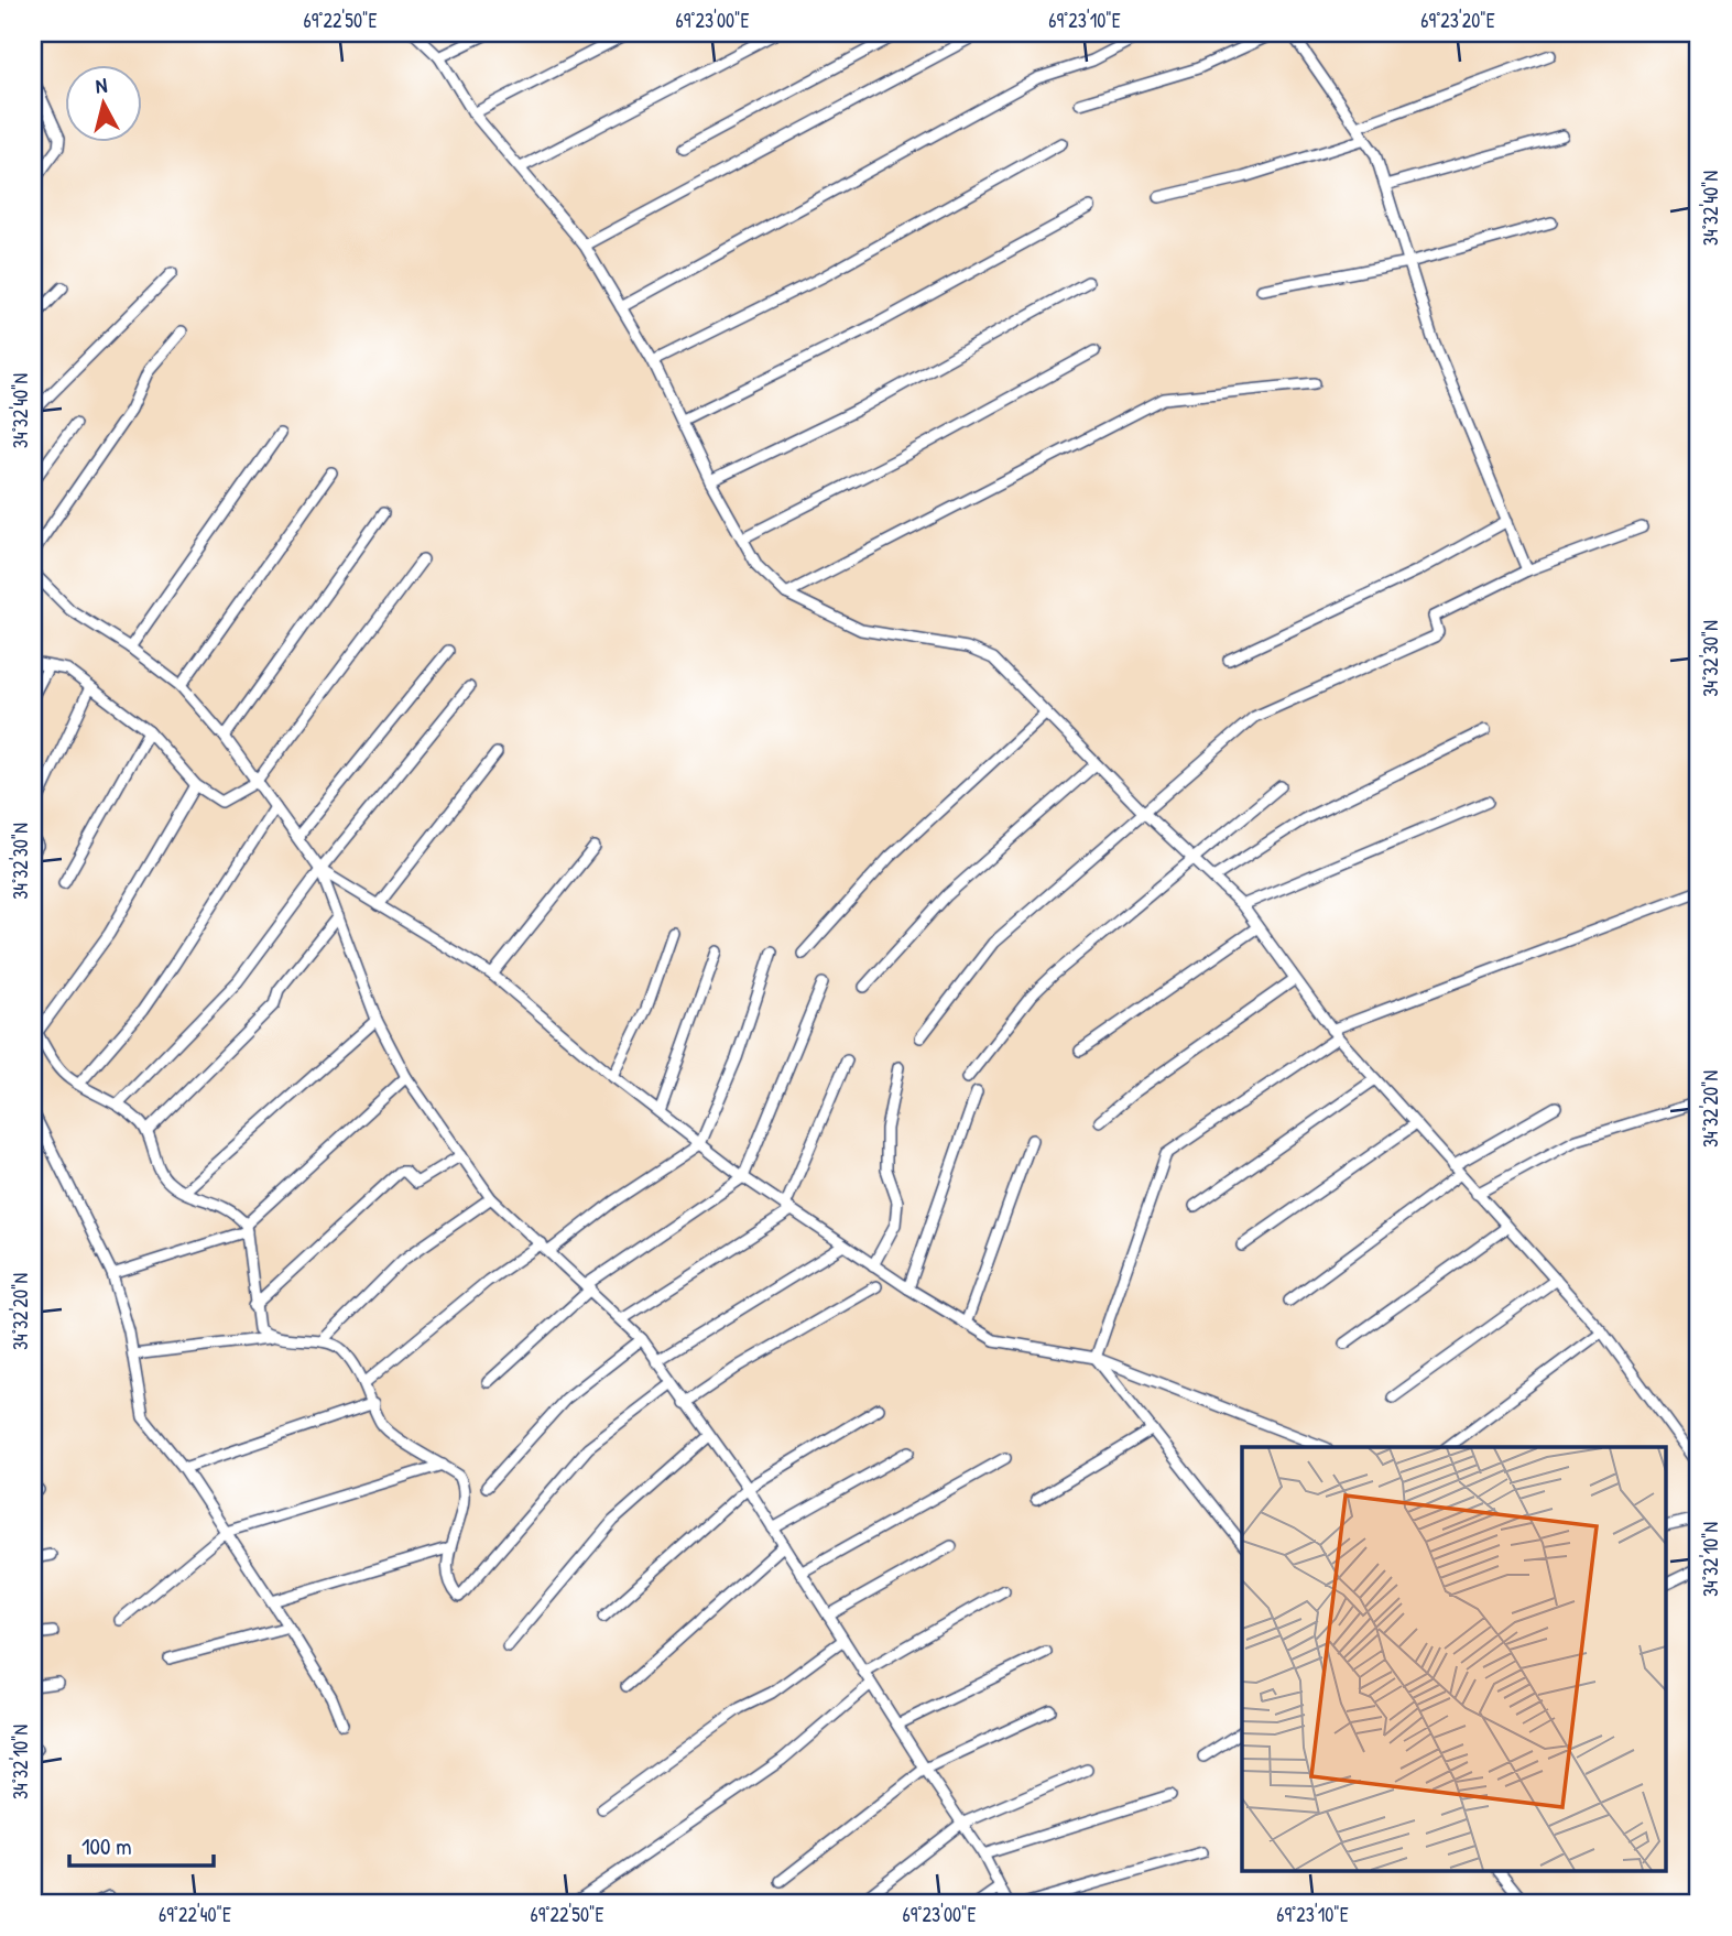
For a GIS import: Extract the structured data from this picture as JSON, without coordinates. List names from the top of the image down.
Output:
{
  "scale_bar": "100 m",
  "north": "top",
  "coordinates": [
    "69°22'50\"E",
    "69°23'00\"E",
    "69°23'10\"E",
    "69°23'20\"E",
    "34°32'40\"N",
    "34°32'30\"N",
    "34°32'20\"N",
    "34°32'10\"N",
    "69°22'40\"E"
  ]
}
